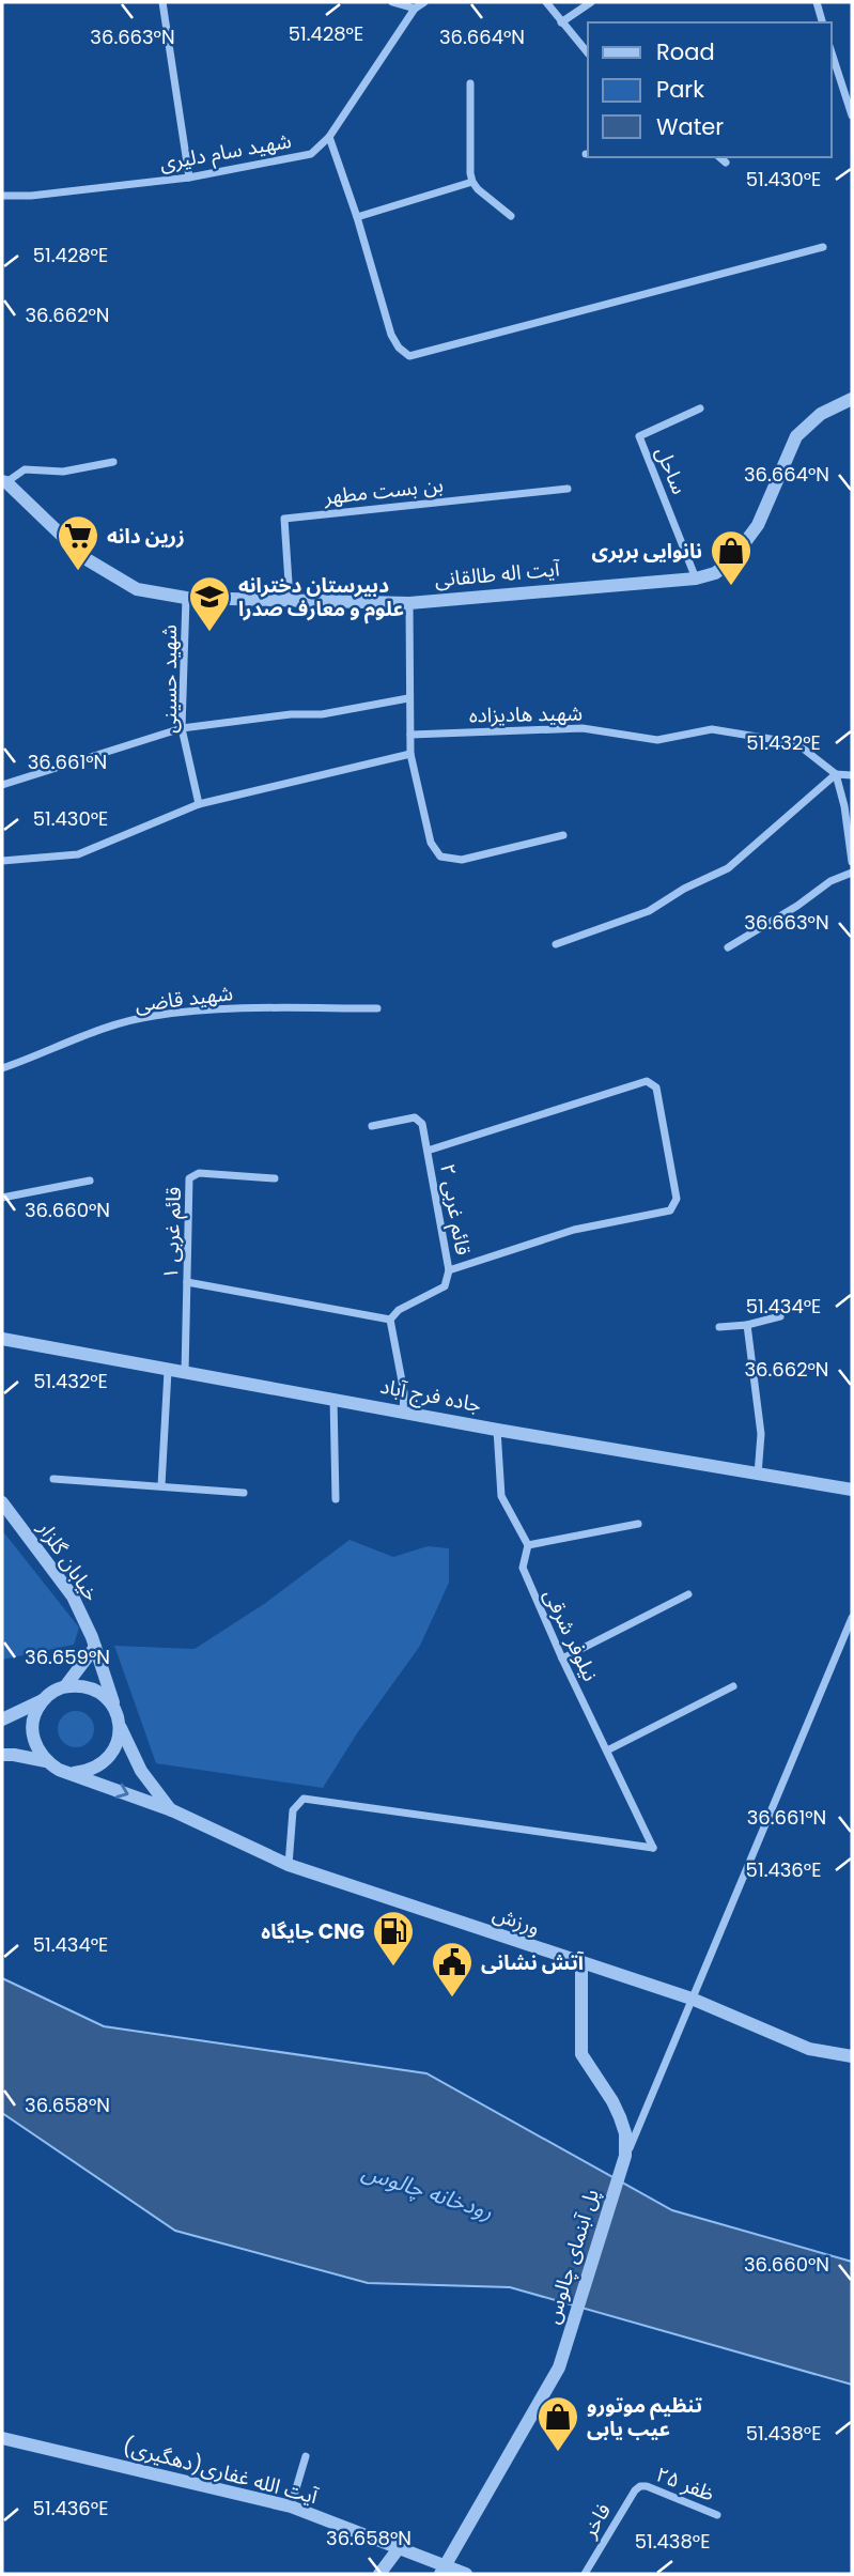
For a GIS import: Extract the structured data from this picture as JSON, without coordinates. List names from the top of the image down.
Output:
{
  "streets": {
    "street": [
      "شهید سام دلیری",
      "ساحل",
      "بن بست مطهر",
      "آیت اله طالقانی",
      "شهید حسینی",
      "شهید هادیزاده",
      "شهید قاضی",
      "قائم غربی ۲",
      "قائم غربی ۱",
      "جاده فرج آباد",
      "خیابان گلزار",
      "نیلوفر شرقی",
      "ورزش",
      "پل آبنمای چالوس",
      "آیت الله غفاری(دهگیری)",
      "ظفر ۲۵",
      "فاخر"
    ]
  },
  "crossings": [
    ["ساحل", "آیت اله طالقانی"],
    ["بن بست مطهر", "آیت اله طالقانی"],
    ["آیت اله طالقانی", "شهید حسینی"],
    ["قائم غربی ۱", "جاده فرج آباد"],
    ["جاده فرج آباد", "نیلوفر شرقی"],
    ["خیابان گلزار", "ورزش"],
    ["نیلوفر شرقی", "ورزش"],
    ["پل آبنمای چالوس", "آیت الله غفاری(دهگیری)"],
    ["ظفر ۲۵", "فاخر"]
  ],
  "water": ["رودخانه چالوس"],
  "places": {
    "supermarket": ["زرین دانه"],
    "shop": ["نانوایی بربری", "تنظیم موتورو عیب یابی"],
    "school or university": ["دبیرستان دخترانه علوم و معارف صدرا"],
    "fuel station": ["جایگاه CNG"],
    "public building": ["آتش نشانی"]
  },
  "legend": ["Road", "Park", "Water"],
  "coordinates": [
    "51.428°E",
    "36.663°N",
    "36.664°N",
    "51.430°E",
    "36.662°N",
    "51.432°E",
    "36.661°N",
    "36.660°N",
    "51.434°E",
    "36.659°N",
    "51.436°E",
    "36.658°N",
    "51.438°E"
  ]
}
